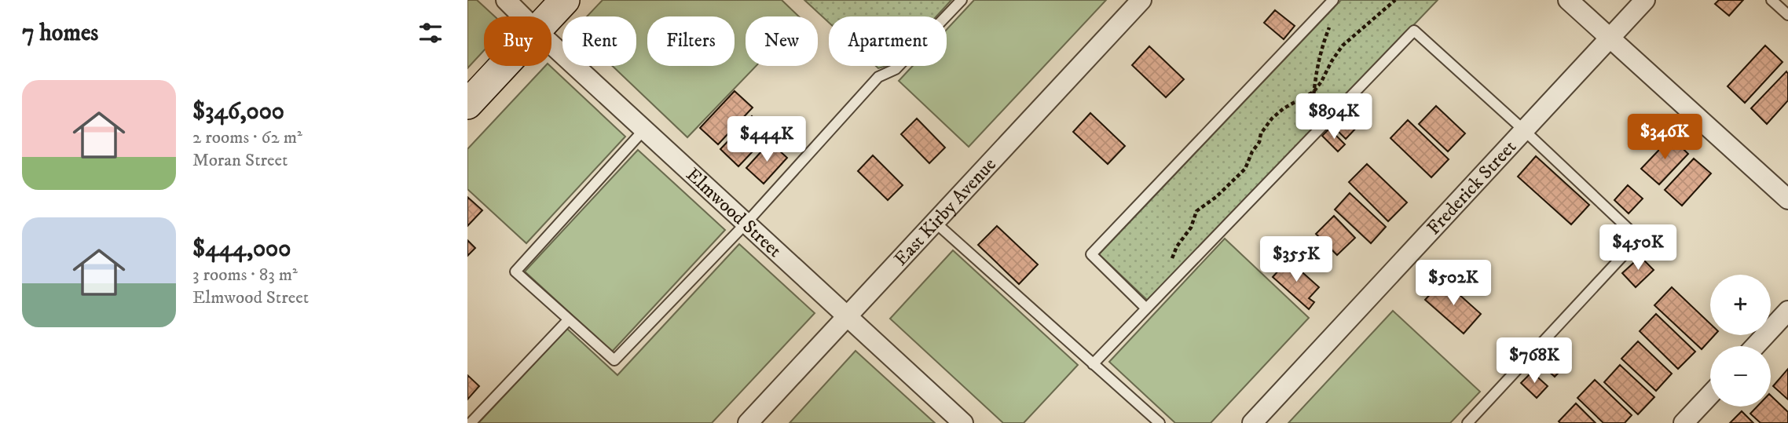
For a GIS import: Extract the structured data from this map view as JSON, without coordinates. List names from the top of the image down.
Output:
{
  "streets": {
    "street": ["Frederick Street", "Elmwood Street", "East Kirby Avenue"]
  },
  "crossings": [
    ["Elmwood Street", "East Kirby Avenue"]
  ],
  "page": {
    "heading": "7 homes",
    "chip": [
      "Buy",
      "Rent",
      "Filters",
      "New",
      "Apartment"
    ],
    "list": [
      {
        "name": "$346,000",
        "note": "2 rooms · 62 m² · Moran Street"
      },
      {
        "name": "$444,000",
        "note": "3 rooms · 83 m² · Elmwood Street"
      }
    ],
    "price": [
      "$894K",
      "$346K",
      "$444K",
      "$450K",
      "$355K",
      "$502K",
      "$768K"
    ],
    "map_buttons": ["+", "−"]
  }
}
